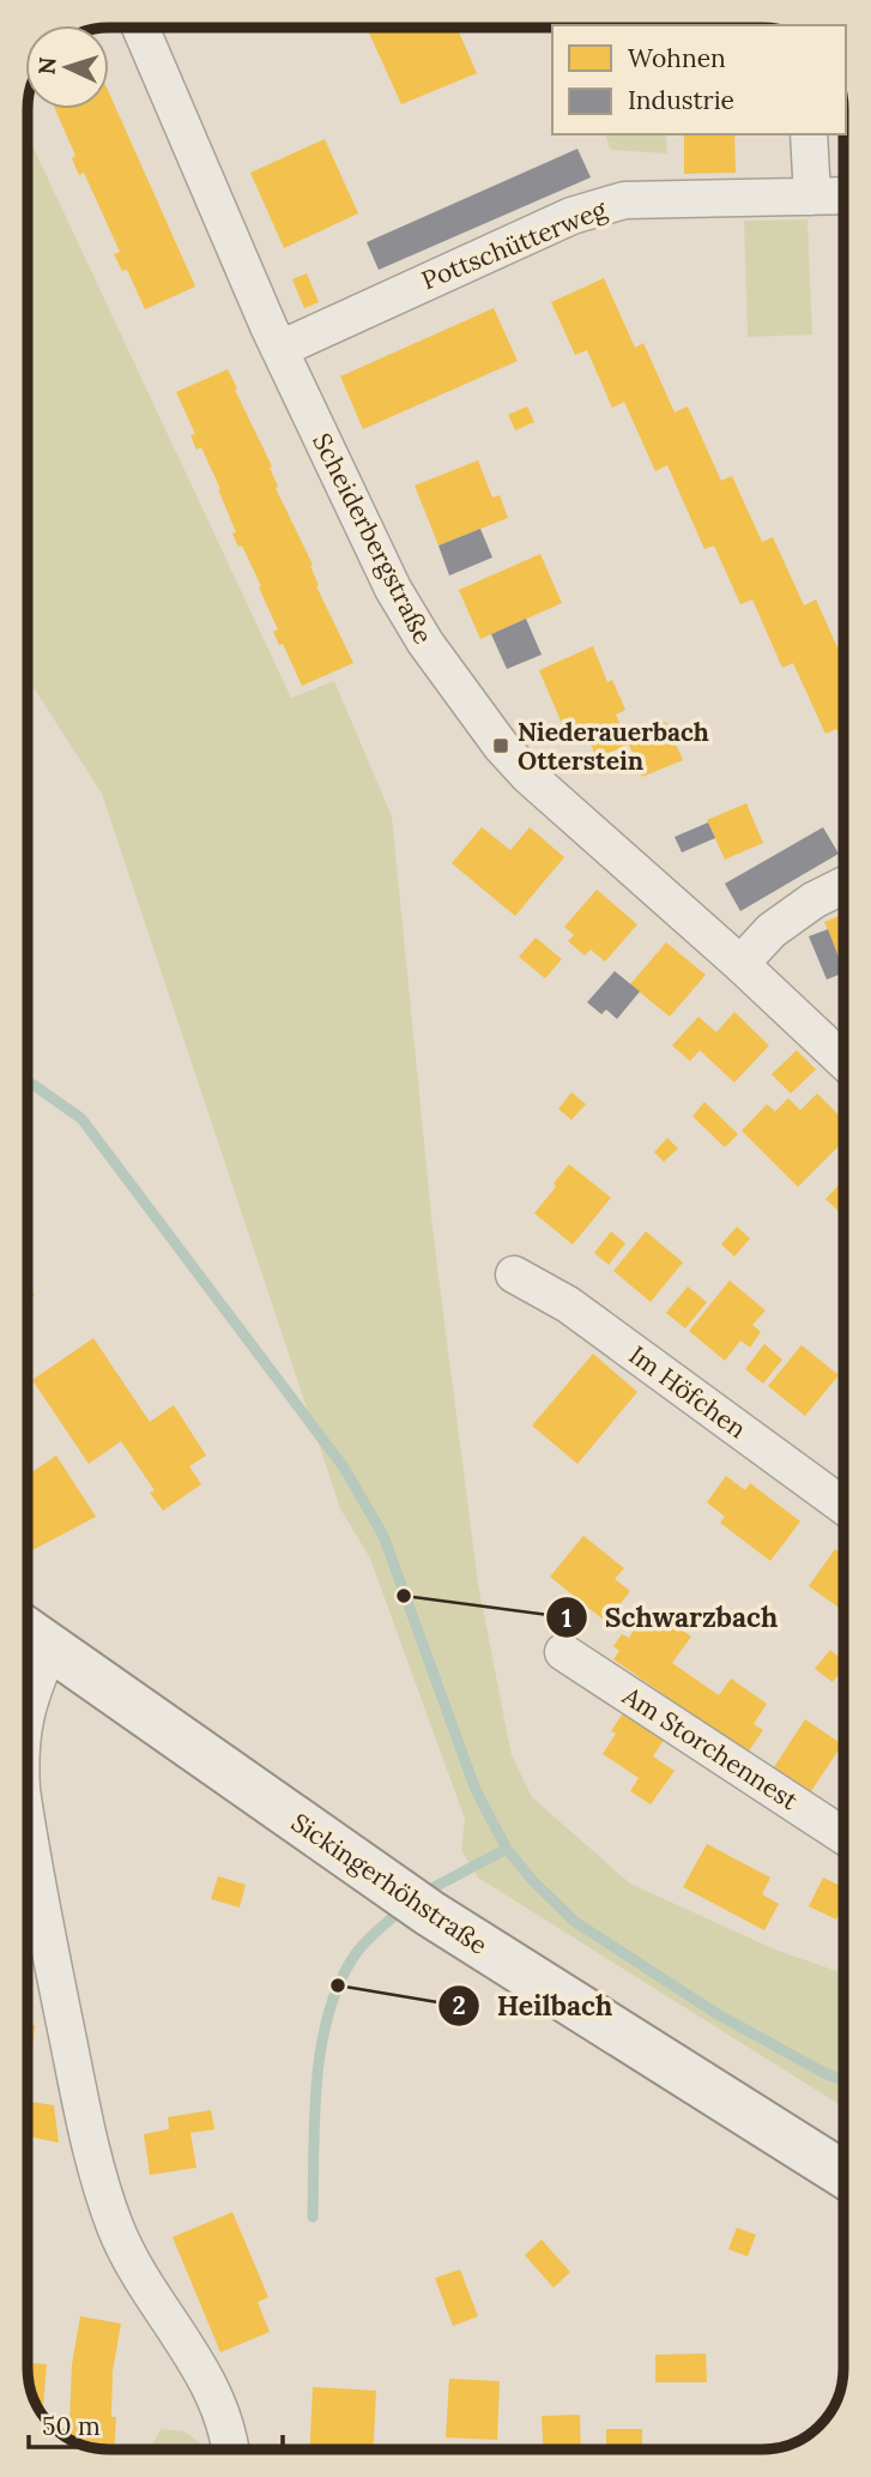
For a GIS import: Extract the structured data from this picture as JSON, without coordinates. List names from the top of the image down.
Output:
{
  "streets": {
    "main road": ["Sickingerhöhstraße"],
    "street": [
      "Pottschütterweg",
      "Scheiderbergstraße",
      "Im Höfchen",
      "Am Storchennest"
    ]
  },
  "crossings": [
    ["Pottschütterweg", "Scheiderbergstraße"]
  ],
  "places": {
    "transit": ["Niederauerbach Otterstein"],
    "other": ["Schwarzbach", "Heilbach"]
  },
  "legend": ["Wohnen", "Industrie"],
  "scale_bar": "50 m",
  "north": "left"
}
